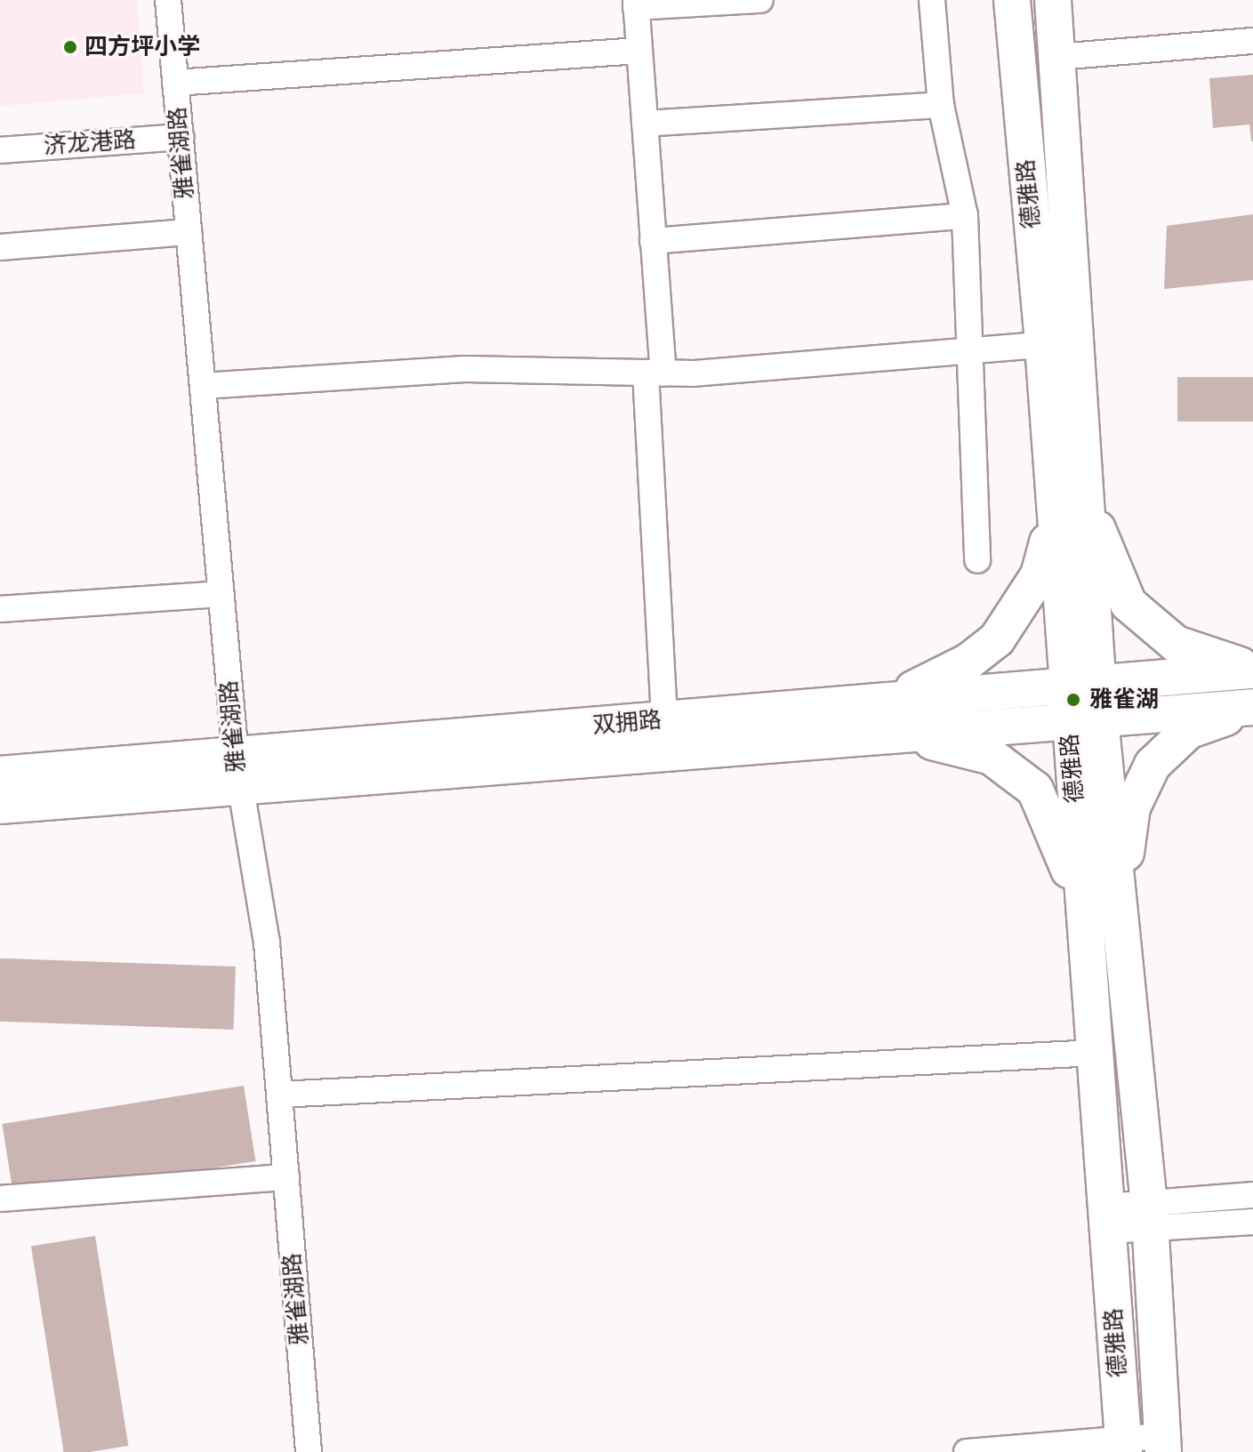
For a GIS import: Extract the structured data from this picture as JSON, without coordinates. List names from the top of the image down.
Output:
{
  "streets": {
    "street": [
      "济龙港路",
      "雅雀湖路",
      "德雅路",
      "双拥路"
    ]
  },
  "crossings": [
    ["济龙港路", "雅雀湖路"],
    ["雅雀湖路", "双拥路"],
    ["德雅路", "双拥路"]
  ],
  "places": ["四方坪小学", "雅雀湖"]
}
